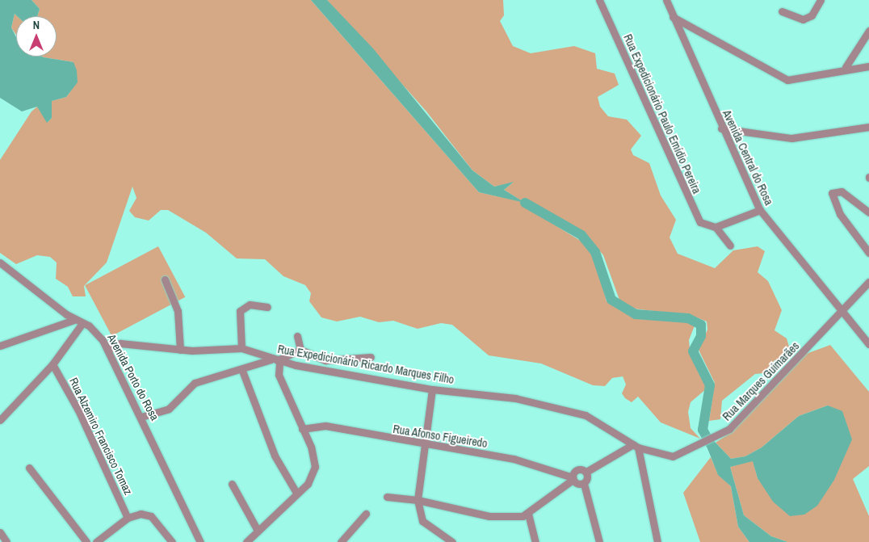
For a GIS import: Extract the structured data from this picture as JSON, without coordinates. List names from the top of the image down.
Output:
{
  "streets": {
    "street": [
      "Rua Expedicionário Paulo Emídio Pereira",
      "Avenida Central do Rosa",
      "Rua Expedicionário Ricardo Marques Filho",
      "Avenida Porto do Rosa",
      "Rua Marques Guimarães",
      "Rua Alzemiro Francisco Tomaz",
      "Rua Afonso Figueiredo"
    ]
  },
  "crossings": [
    ["Avenida Central do Rosa", "Rua Marques Guimarães"],
    ["Rua Expedicionário Ricardo Marques Filho", "Avenida Porto do Rosa"],
    ["Rua Expedicionário Ricardo Marques Filho", "Rua Marques Guimarães"]
  ],
  "north": "top"
}
